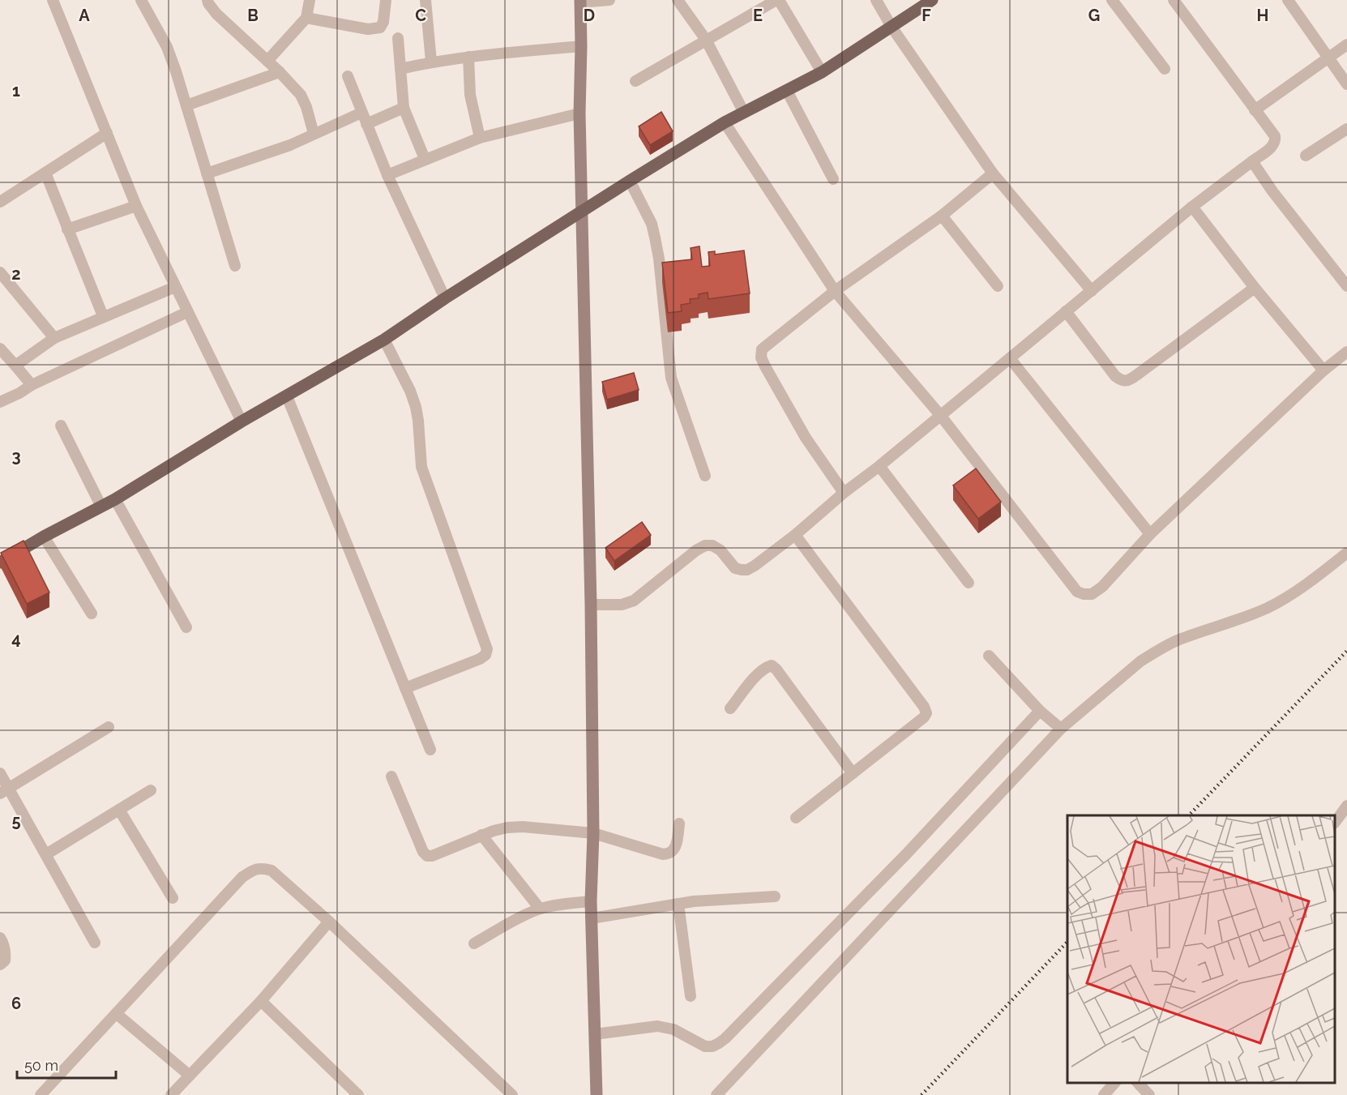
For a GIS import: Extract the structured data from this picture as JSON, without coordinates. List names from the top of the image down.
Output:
{
  "scale_bar": "50 m",
  "grid": {
    "columns": [
      "A",
      "B",
      "C",
      "D",
      "E",
      "F",
      "G",
      "H"
    ],
    "rows": [
      "1",
      "2",
      "3",
      "4",
      "5",
      "6"
    ]
  }
}
